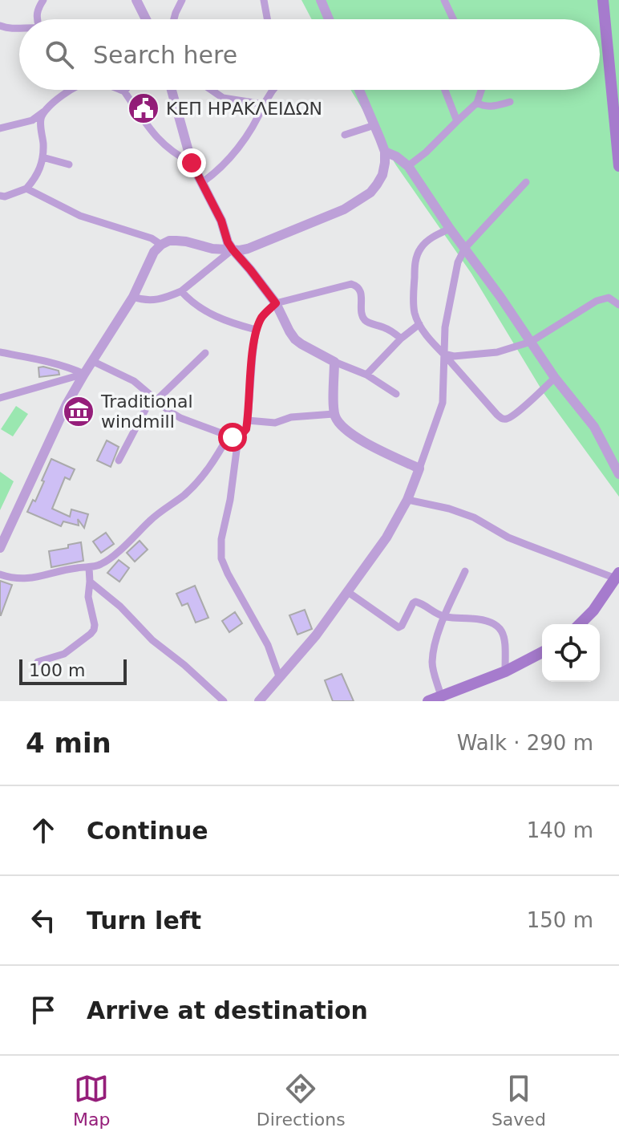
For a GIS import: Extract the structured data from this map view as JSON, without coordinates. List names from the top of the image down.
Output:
{
  "places": {
    "public building": ["ΚΕΠ ΗΡΑΚΛΕΙΔΩΝ"],
    "museum": ["Traditional windmill"]
  },
  "scale_bar": "100 m",
  "page": {
    "search": "Search here",
    "scale": "100 m",
    "heading": ["4 min", "Walk · 290 m"],
    "list": [
      ["Continue", "140 m"],
      ["Turn left", "150 m"],
      "Arrive at destination"
    ],
    "nav": ["Map", "Directions", "Saved"]
  }
}
